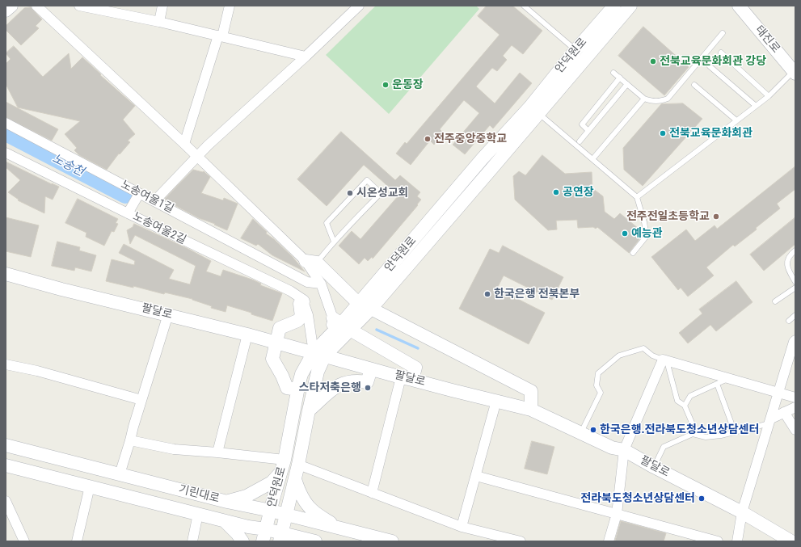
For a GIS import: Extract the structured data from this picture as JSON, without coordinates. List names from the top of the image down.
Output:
{
  "streets": {
    "street": [
      "태진로",
      "안덕원로",
      "노송여울1길",
      "노송여울2길",
      "팔달로",
      "기린대로"
    ]
  },
  "crossings": [
    ["안덕원로", "팔달로"],
    ["안덕원로", "기린대로"]
  ],
  "water": ["노송천"],
  "places": [
    "전북교육문화회관 강당",
    "운동장",
    "전북교육문화회관",
    "전주중앙중학교",
    "공연장",
    "시온성교회",
    "전주전일초등학교",
    "예능관",
    "한국은행 전북본부",
    "스타저축은행",
    "한국은행.전라북도청소년상담센터",
    "전라북도청소년상담센터"
  ]
}
